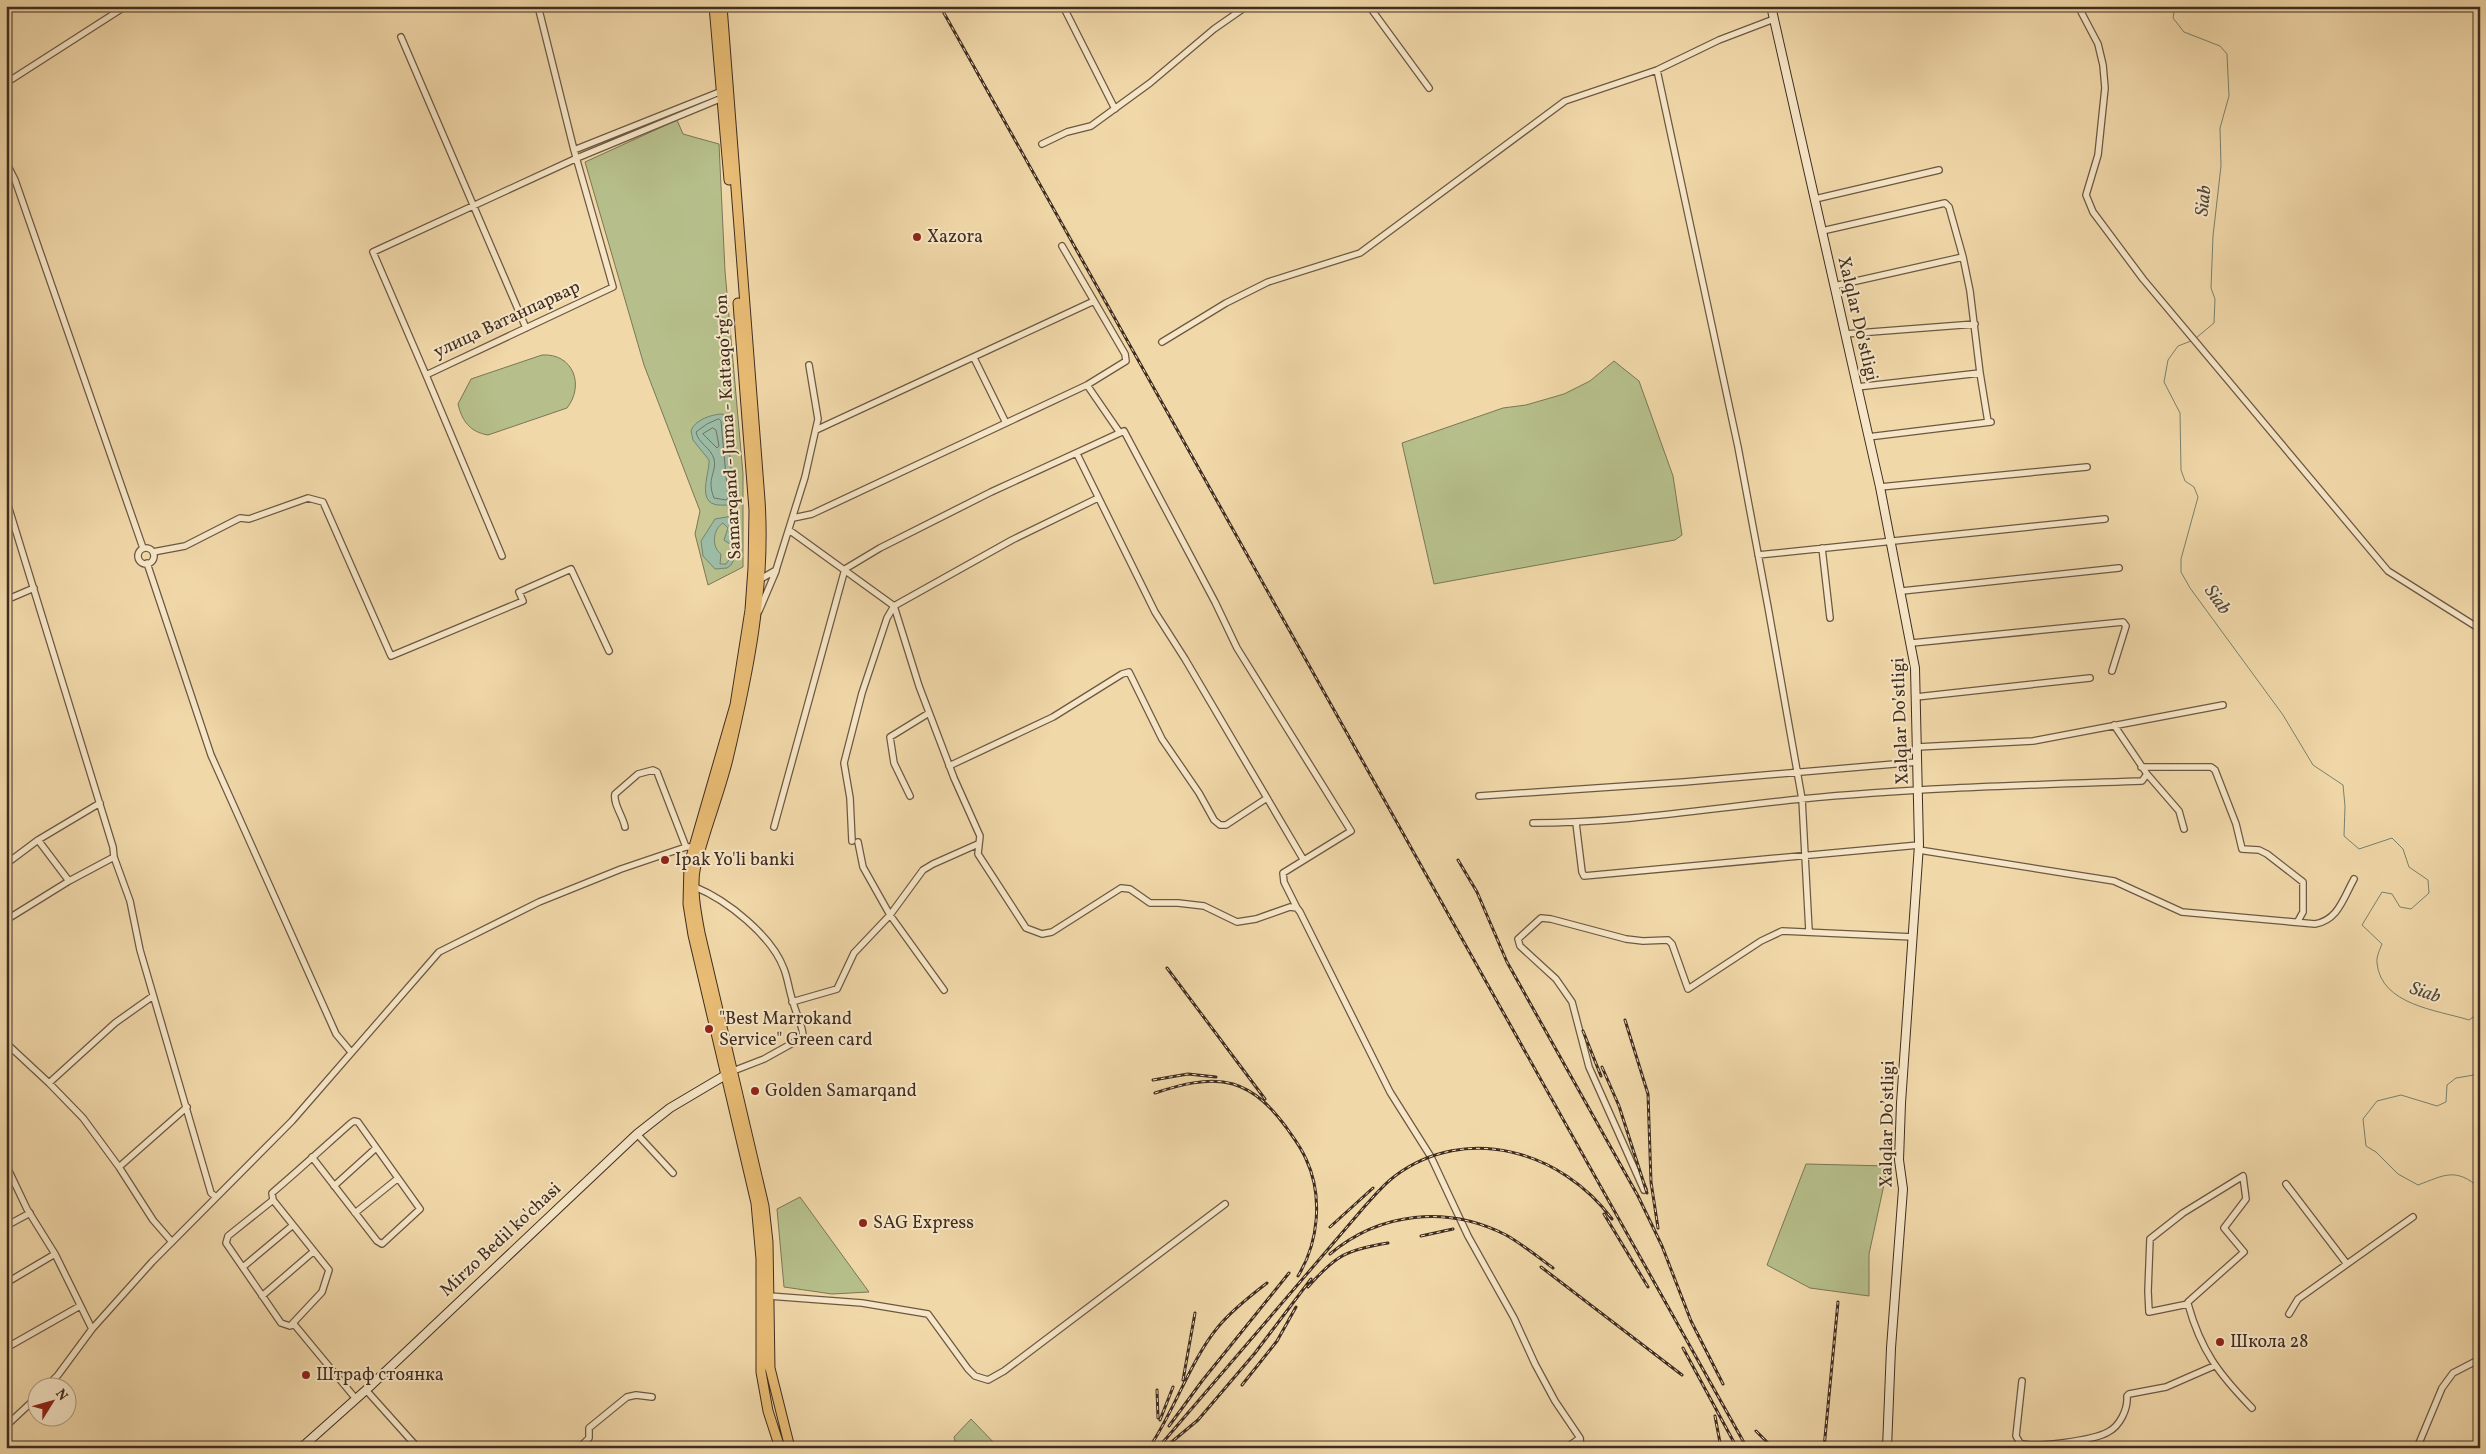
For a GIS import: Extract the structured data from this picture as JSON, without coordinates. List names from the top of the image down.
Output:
{
  "streets": {
    "main road": ["Xalqlar Do’stligi", "Samarqand - Juma - Kattaqo‘rg‘on", "Mirzo Bedil ko'chasi"],
    "street": ["улица Ватанпарвар"]
  },
  "crossings": [
    ["Samarqand - Juma - Kattaqo‘rg‘on", "Mirzo Bedil ko'chasi"]
  ],
  "water": ["Siab"],
  "places": [
    "Xazora",
    "Ipak Yo'li banki",
    "\"Best Marrokand Service\" Green card",
    "Golden Samarqand",
    "SAG Express",
    "Школа 28",
    "Штраф стоянка"
  ],
  "north": "top right"
}
